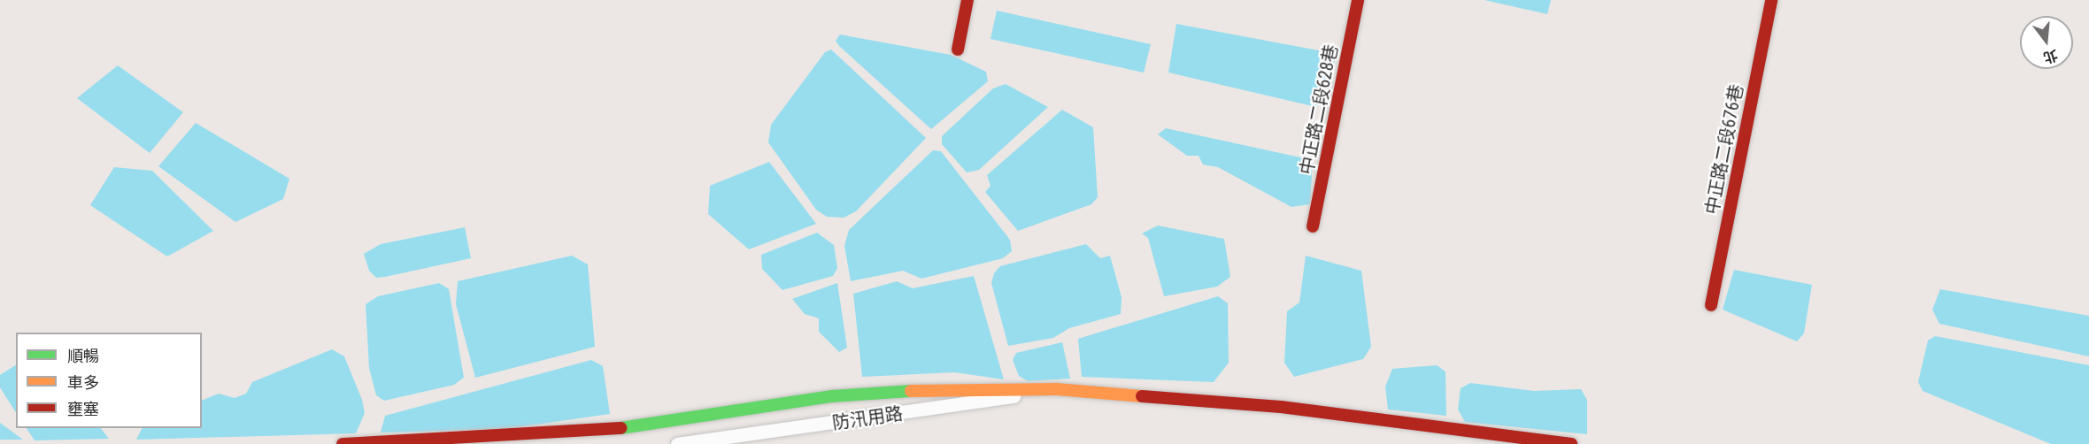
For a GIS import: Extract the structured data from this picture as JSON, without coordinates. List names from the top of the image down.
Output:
{
  "streets": {
    "street": ["中正路二段628巷", "中正路二段676巷", "防汛用路"]
  },
  "legend": ["順暢", "車多", "壅塞"],
  "north": "bottom"
}
